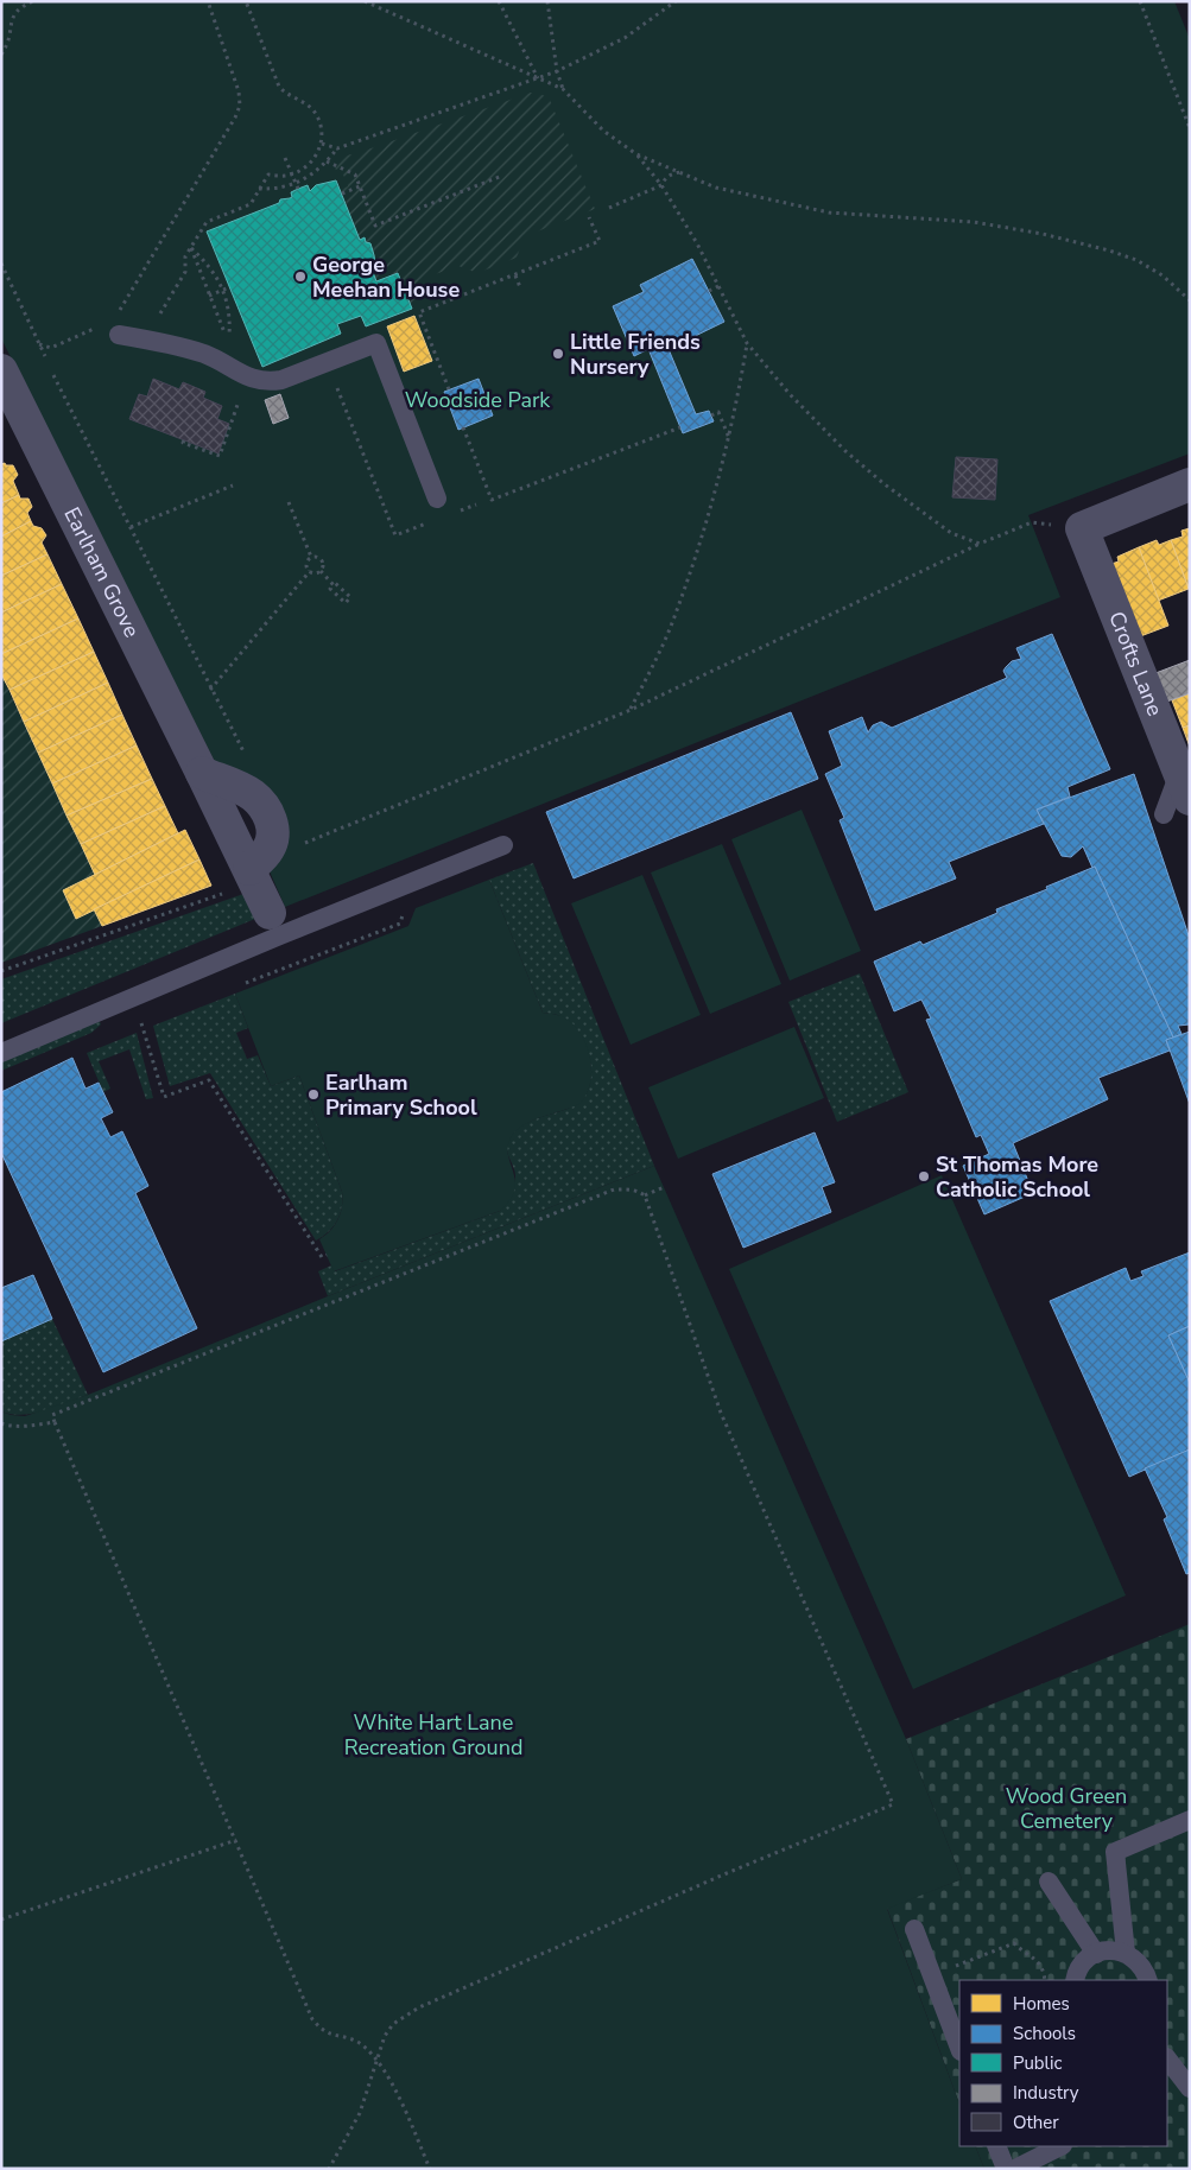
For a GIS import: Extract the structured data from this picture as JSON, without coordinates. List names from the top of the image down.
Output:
{
  "streets": {
    "street": ["Earlham Grove", "Crofts Lane"]
  },
  "parks": ["Woodside Park", "White Hart Lane Recreation Ground", "Wood Green Cemetery"],
  "places": [
    "George Meehan House",
    "Little Friends Nursery",
    "Earlham Primary School",
    "St Thomas More Catholic School"
  ],
  "legend": [
    "Homes",
    "Schools",
    "Public",
    "Industry",
    "Other"
  ]
}
